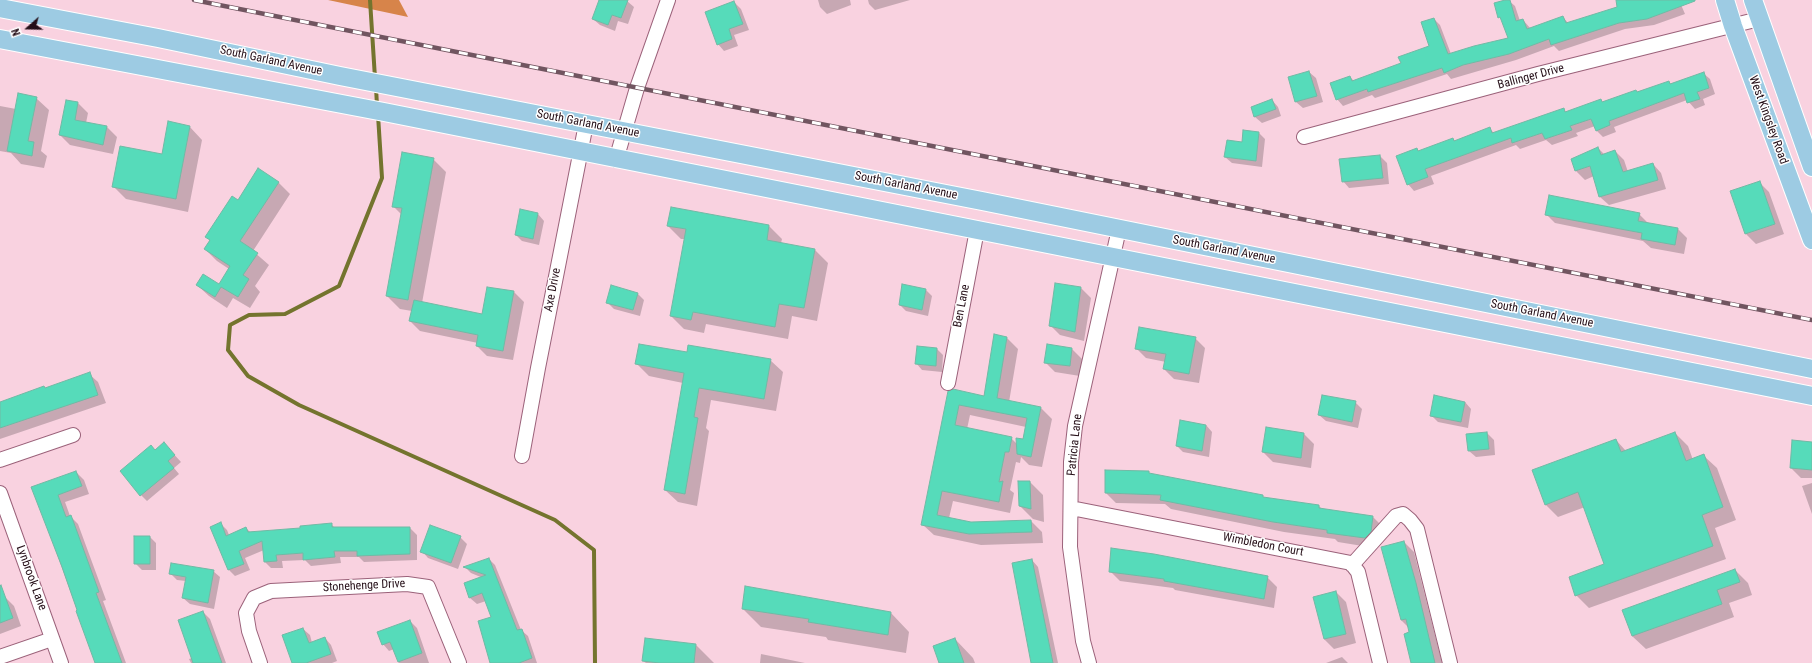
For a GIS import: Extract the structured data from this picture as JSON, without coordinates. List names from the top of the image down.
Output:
{
  "streets": {
    "main road": ["South Garland Avenue", "West Kingsley Road"],
    "street": [
      "Ballinger Drive",
      "Axe Drive",
      "Ben Lane",
      "Patricia Lane",
      "Wimbledon Court",
      "Lynbrook Lane",
      "Stonehenge Drive"
    ]
  },
  "crossings": [
    ["South Garland Avenue", "Axe Drive"],
    ["South Garland Avenue", "Patricia Lane"],
    ["Ballinger Drive", "West Kingsley Road"],
    ["Patricia Lane", "Wimbledon Court"]
  ],
  "north": "left"
}
